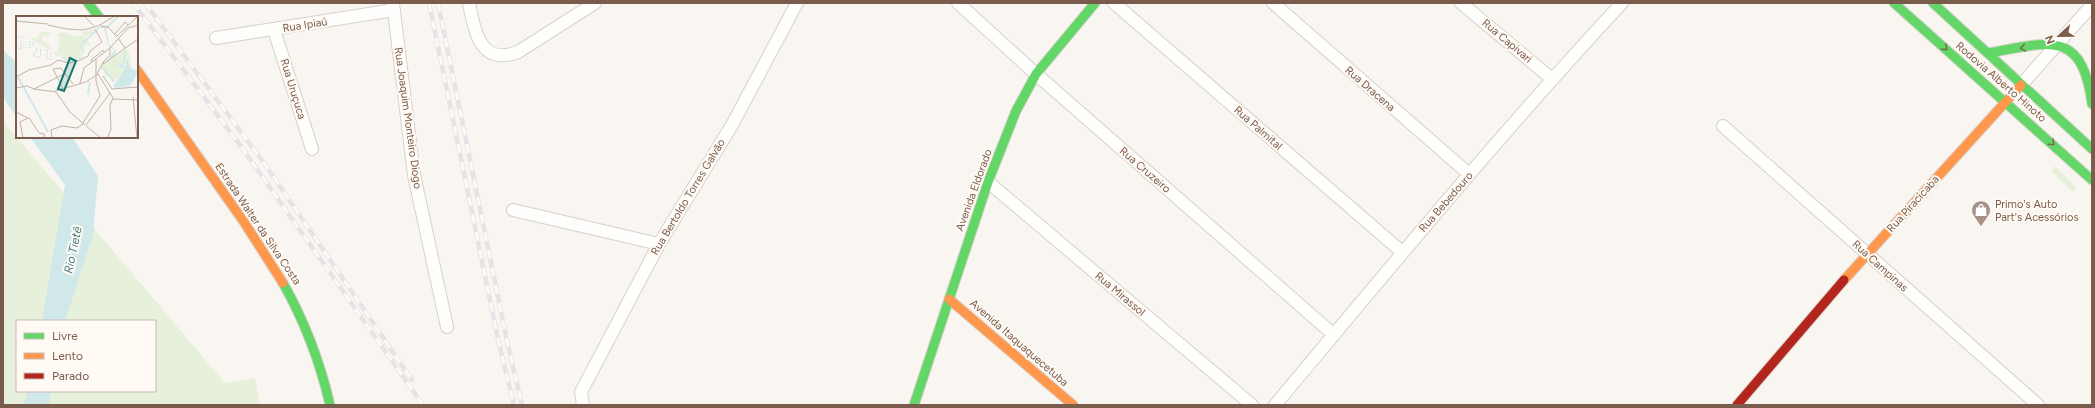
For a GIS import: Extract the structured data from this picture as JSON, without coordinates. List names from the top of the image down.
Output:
{
  "streets": {
    "street": [
      "Rua Ipiaú",
      "Rua Capivari",
      "Rodovia Alberto Hinoto",
      "Rua Uruçuca",
      "Rua Dracena",
      "Rua Joaquim Monteiro Diogo",
      "Rua Palmital",
      "Rua Cruzeiro",
      "Avenida Eldorado",
      "Rua Bertoldo Torres Galvão",
      "Rua Bebedouro",
      "Rua Piracicaba",
      "Estrada Walter da Silva Costa",
      "Rua Campinas",
      "Rua Mirassol",
      "Avenida Itaquaquecetuba"
    ]
  },
  "crossings": [
    ["Rua Ipiaú", "Rua Uruçuca"],
    ["Rua Ipiaú", "Rua Joaquim Monteiro Diogo"],
    ["Rua Capivari", "Rua Bebedouro"],
    ["Rodovia Alberto Hinoto", "Rua Piracicaba"],
    ["Rua Dracena", "Rua Bebedouro"],
    ["Rua Palmital", "Rua Bebedouro"],
    ["Rua Cruzeiro", "Avenida Eldorado"],
    ["Rua Cruzeiro", "Rua Bebedouro"],
    ["Avenida Eldorado", "Rua Mirassol"],
    ["Avenida Eldorado", "Avenida Itaquaquecetuba"],
    ["Rua Piracicaba", "Rua Campinas"]
  ],
  "water": ["Rio Tietê"],
  "places": {
    "shop": ["Primo's Auto Part's Acessórios"]
  },
  "legend": ["Livre", "Lento", "Parado"],
  "north": "left"
}
